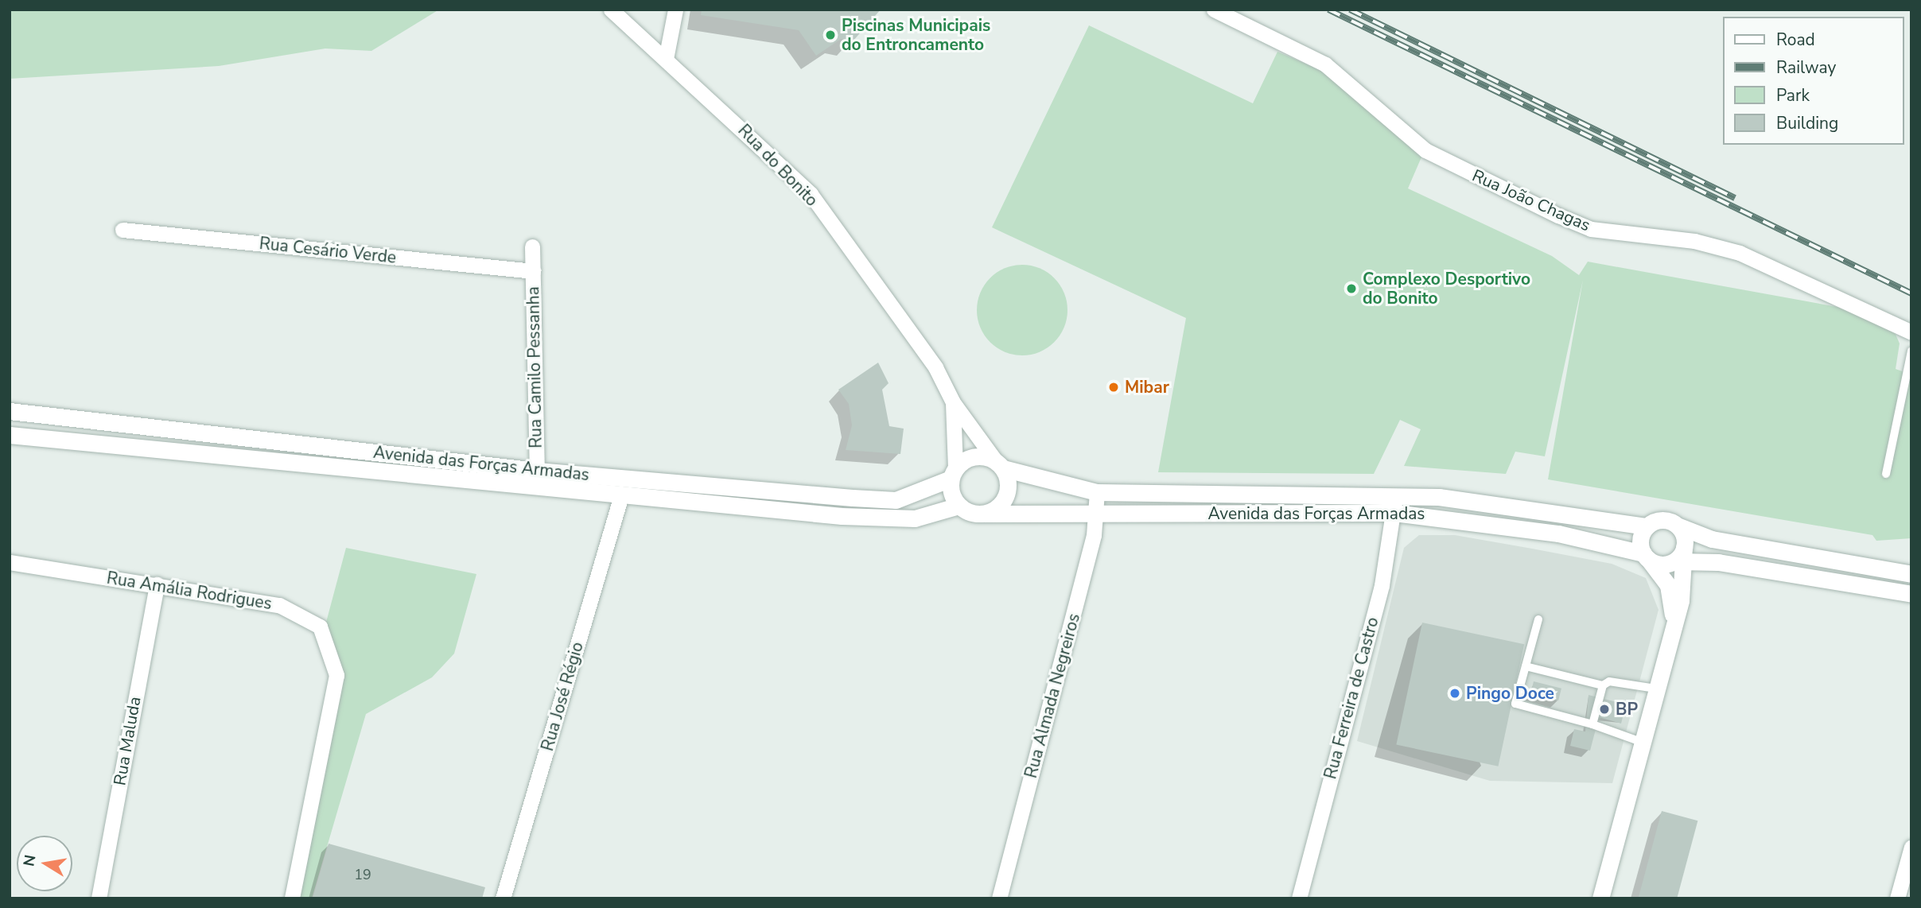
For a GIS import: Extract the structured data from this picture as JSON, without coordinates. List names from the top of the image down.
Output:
{
  "streets": {
    "street": [
      "Rua do Bonito",
      "Rua João Chagas",
      "Rua Cesário Verde",
      "Rua Camilo Pessanha",
      "Avenida das Forças Armadas",
      "Rua Amália Rodrigues",
      "Rua Almada Negreiros",
      "Rua José Régio",
      "Rua Ferreira de Castro",
      "Rua Maluda"
    ]
  },
  "crossings": [
    ["Rua do Bonito", "Avenida das Forças Armadas"],
    ["Rua Cesário Verde", "Rua Camilo Pessanha"],
    ["Rua Camilo Pessanha", "Avenida das Forças Armadas"],
    ["Avenida das Forças Armadas", "Rua Almada Negreiros"],
    ["Avenida das Forças Armadas", "Rua José Régio"],
    ["Avenida das Forças Armadas", "Rua Ferreira de Castro"],
    ["Rua Amália Rodrigues", "Rua Maluda"]
  ],
  "places": [
    "Piscinas Municipais do Entroncamento",
    "Complexo Desportivo do Bonito",
    "Mibar",
    "Pingo Doce",
    "BP"
  ],
  "house_numbers": ["19"],
  "legend": [
    "Road",
    "Railway",
    "Park",
    "Building"
  ],
  "north": "left"
}
